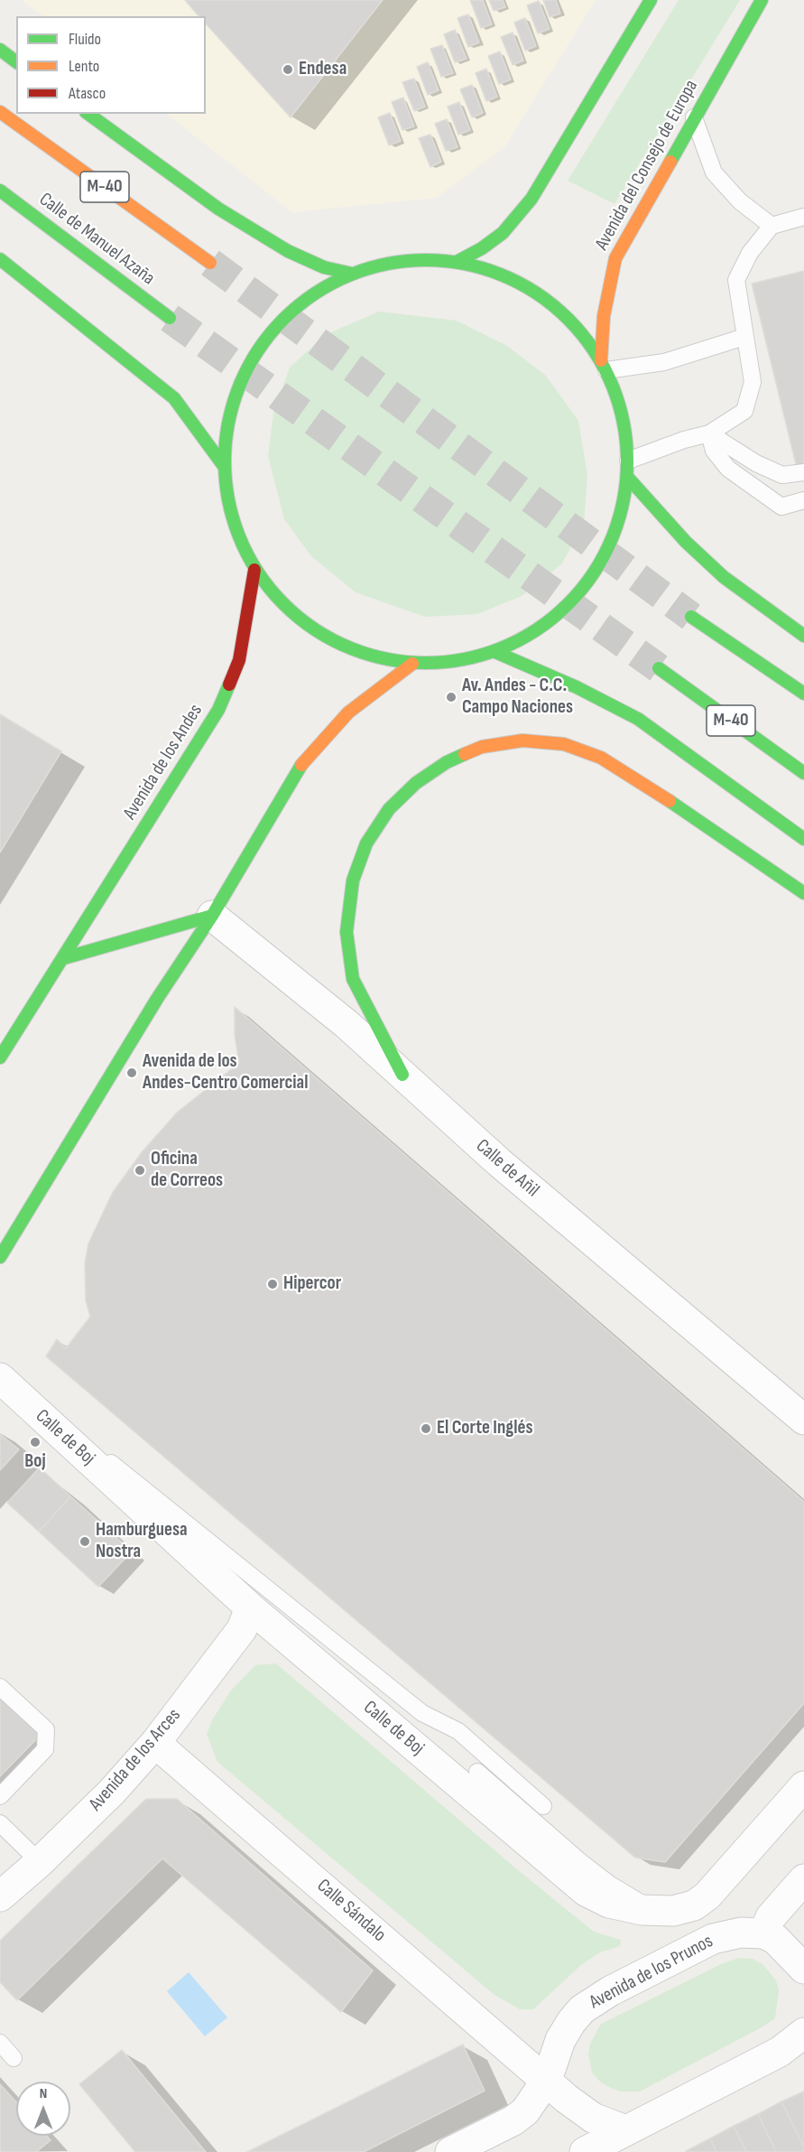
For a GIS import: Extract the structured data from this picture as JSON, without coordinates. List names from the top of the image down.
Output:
{
  "streets": {
    "main road": [
      "Avenida del Consejo de Europa",
      "M-40",
      "Calle de Manuel Azaña",
      "Avenida de los Andes"
    ],
    "street": [
      "Calle de Añil",
      "Calle de Boj",
      "Avenida de los Arces",
      "Calle Sándalo",
      "Avenida de los Prunos"
    ]
  },
  "crossings": [
    ["Calle de Boj", "Avenida de los Arces"],
    ["Avenida de los Arces", "Calle Sándalo"],
    ["Calle Sándalo", "Avenida de los Prunos"]
  ],
  "places": [
    "Endesa",
    "Av. Andes - C.C. Campo Naciones",
    "Avenida de los Andes-Centro Comercial",
    "Oficina de Correos",
    "Hipercor",
    "El Corte Inglés",
    "Boj",
    "Hamburguesa Nostra"
  ],
  "legend": ["Fluido", "Lento", "Atasco"],
  "north": "top"
}
